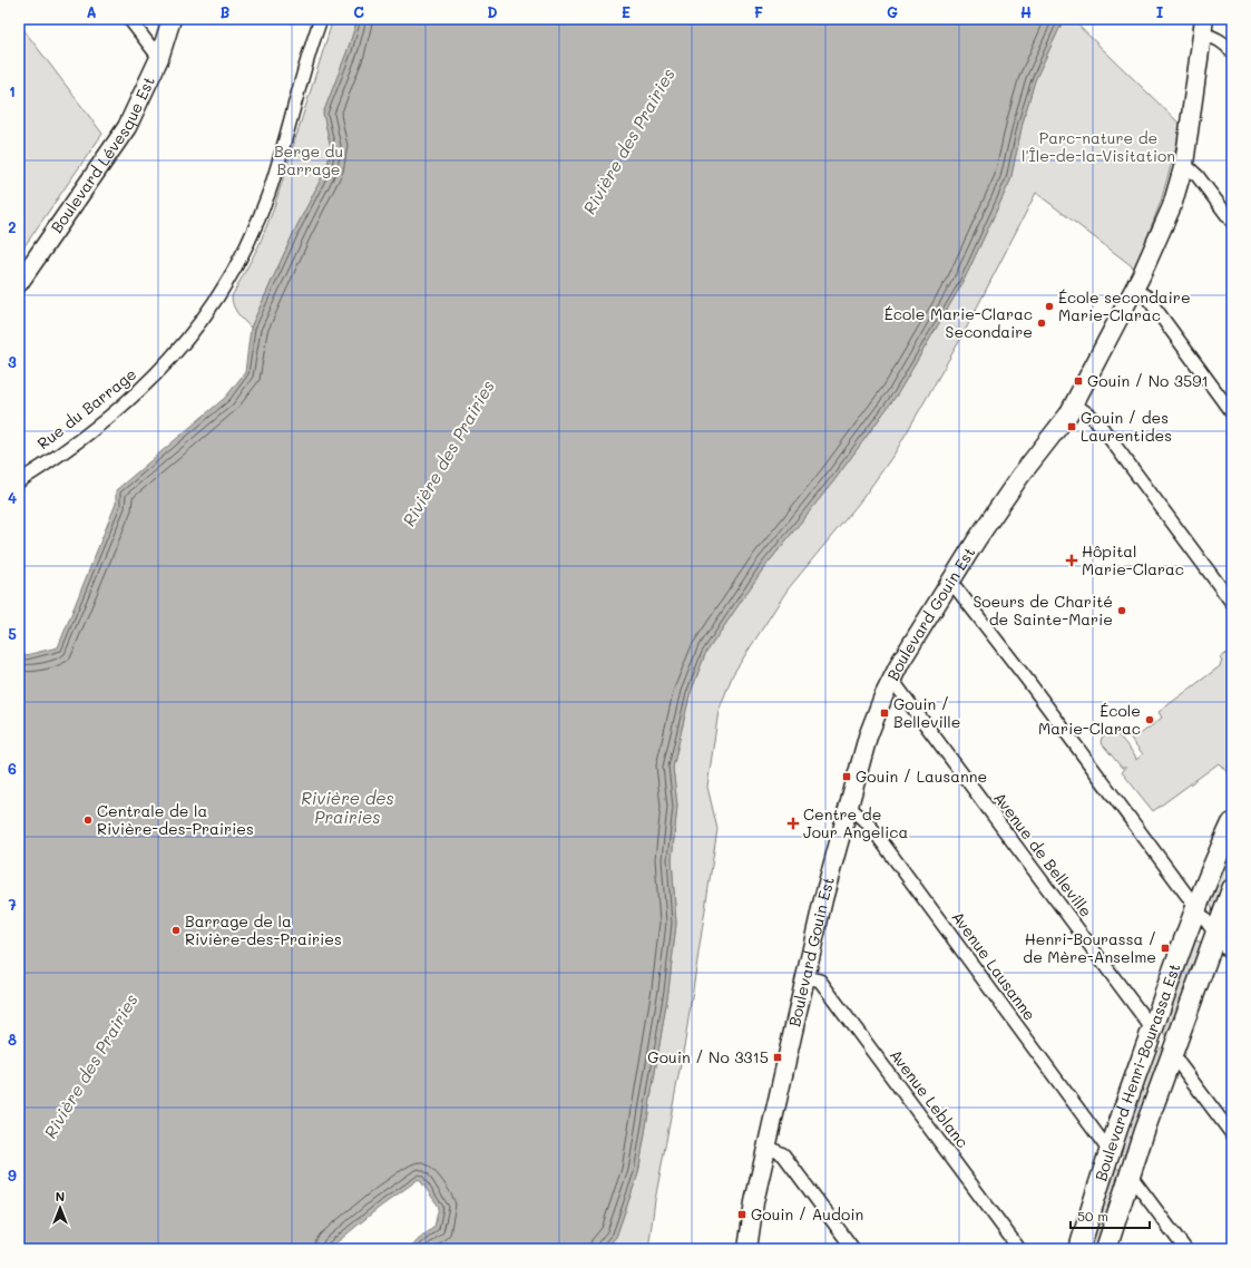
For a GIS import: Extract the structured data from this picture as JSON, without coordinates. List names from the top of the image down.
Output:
{
  "streets": {
    "main road": ["Boulevard Henri-Bourassa Est"],
    "street": [
      "Boulevard Lévesque Est",
      "Rue du Barrage",
      "Boulevard Gouin Est",
      "Avenue de Belleville",
      "Avenue Lausanne",
      "Avenue Leblanc"
    ]
  },
  "crossings": [
    ["Boulevard Gouin Est", "Avenue de Belleville"],
    ["Boulevard Gouin Est", "Avenue Lausanne"],
    ["Boulevard Gouin Est", "Avenue Leblanc"],
    ["Avenue de Belleville", "Boulevard Henri-Bourassa Est"],
    ["Avenue Lausanne", "Boulevard Henri-Bourassa Est"]
  ],
  "water": ["Rivière des Prairies"],
  "parks": ["Parc-nature de l'Île-de-la-Visitation", "Berge du Barrage"],
  "places": {
    "other": [
      "École secondaire Marie-Clarac",
      "École Marie-Clarac Secondaire",
      "Soeurs de Charité de Sainte-Marie",
      "École Marie-Clarac",
      "Centrale de la Rivière-des-Prairies",
      "Barrage de la Rivière-des-Prairies"
    ],
    "transit": [
      "Gouin / No 3591",
      "Gouin / des Laurentides",
      "Gouin / Belleville",
      "Gouin / Lausanne",
      "Henri-Bourassa / de Mère-Anselme",
      "Gouin / No 3315",
      "Gouin / Audoin"
    ],
    "health": ["Hôpital Marie-Clarac", "Centre de Jour Angelica"]
  },
  "scale_bar": "50 m",
  "north": "top",
  "grid": {
    "columns": [
      "A",
      "B",
      "C",
      "D",
      "E",
      "F",
      "G",
      "H",
      "I"
    ],
    "rows": [
      "1",
      "2",
      "3",
      "4",
      "5",
      "6",
      "7",
      "8",
      "9"
    ]
  }
}
